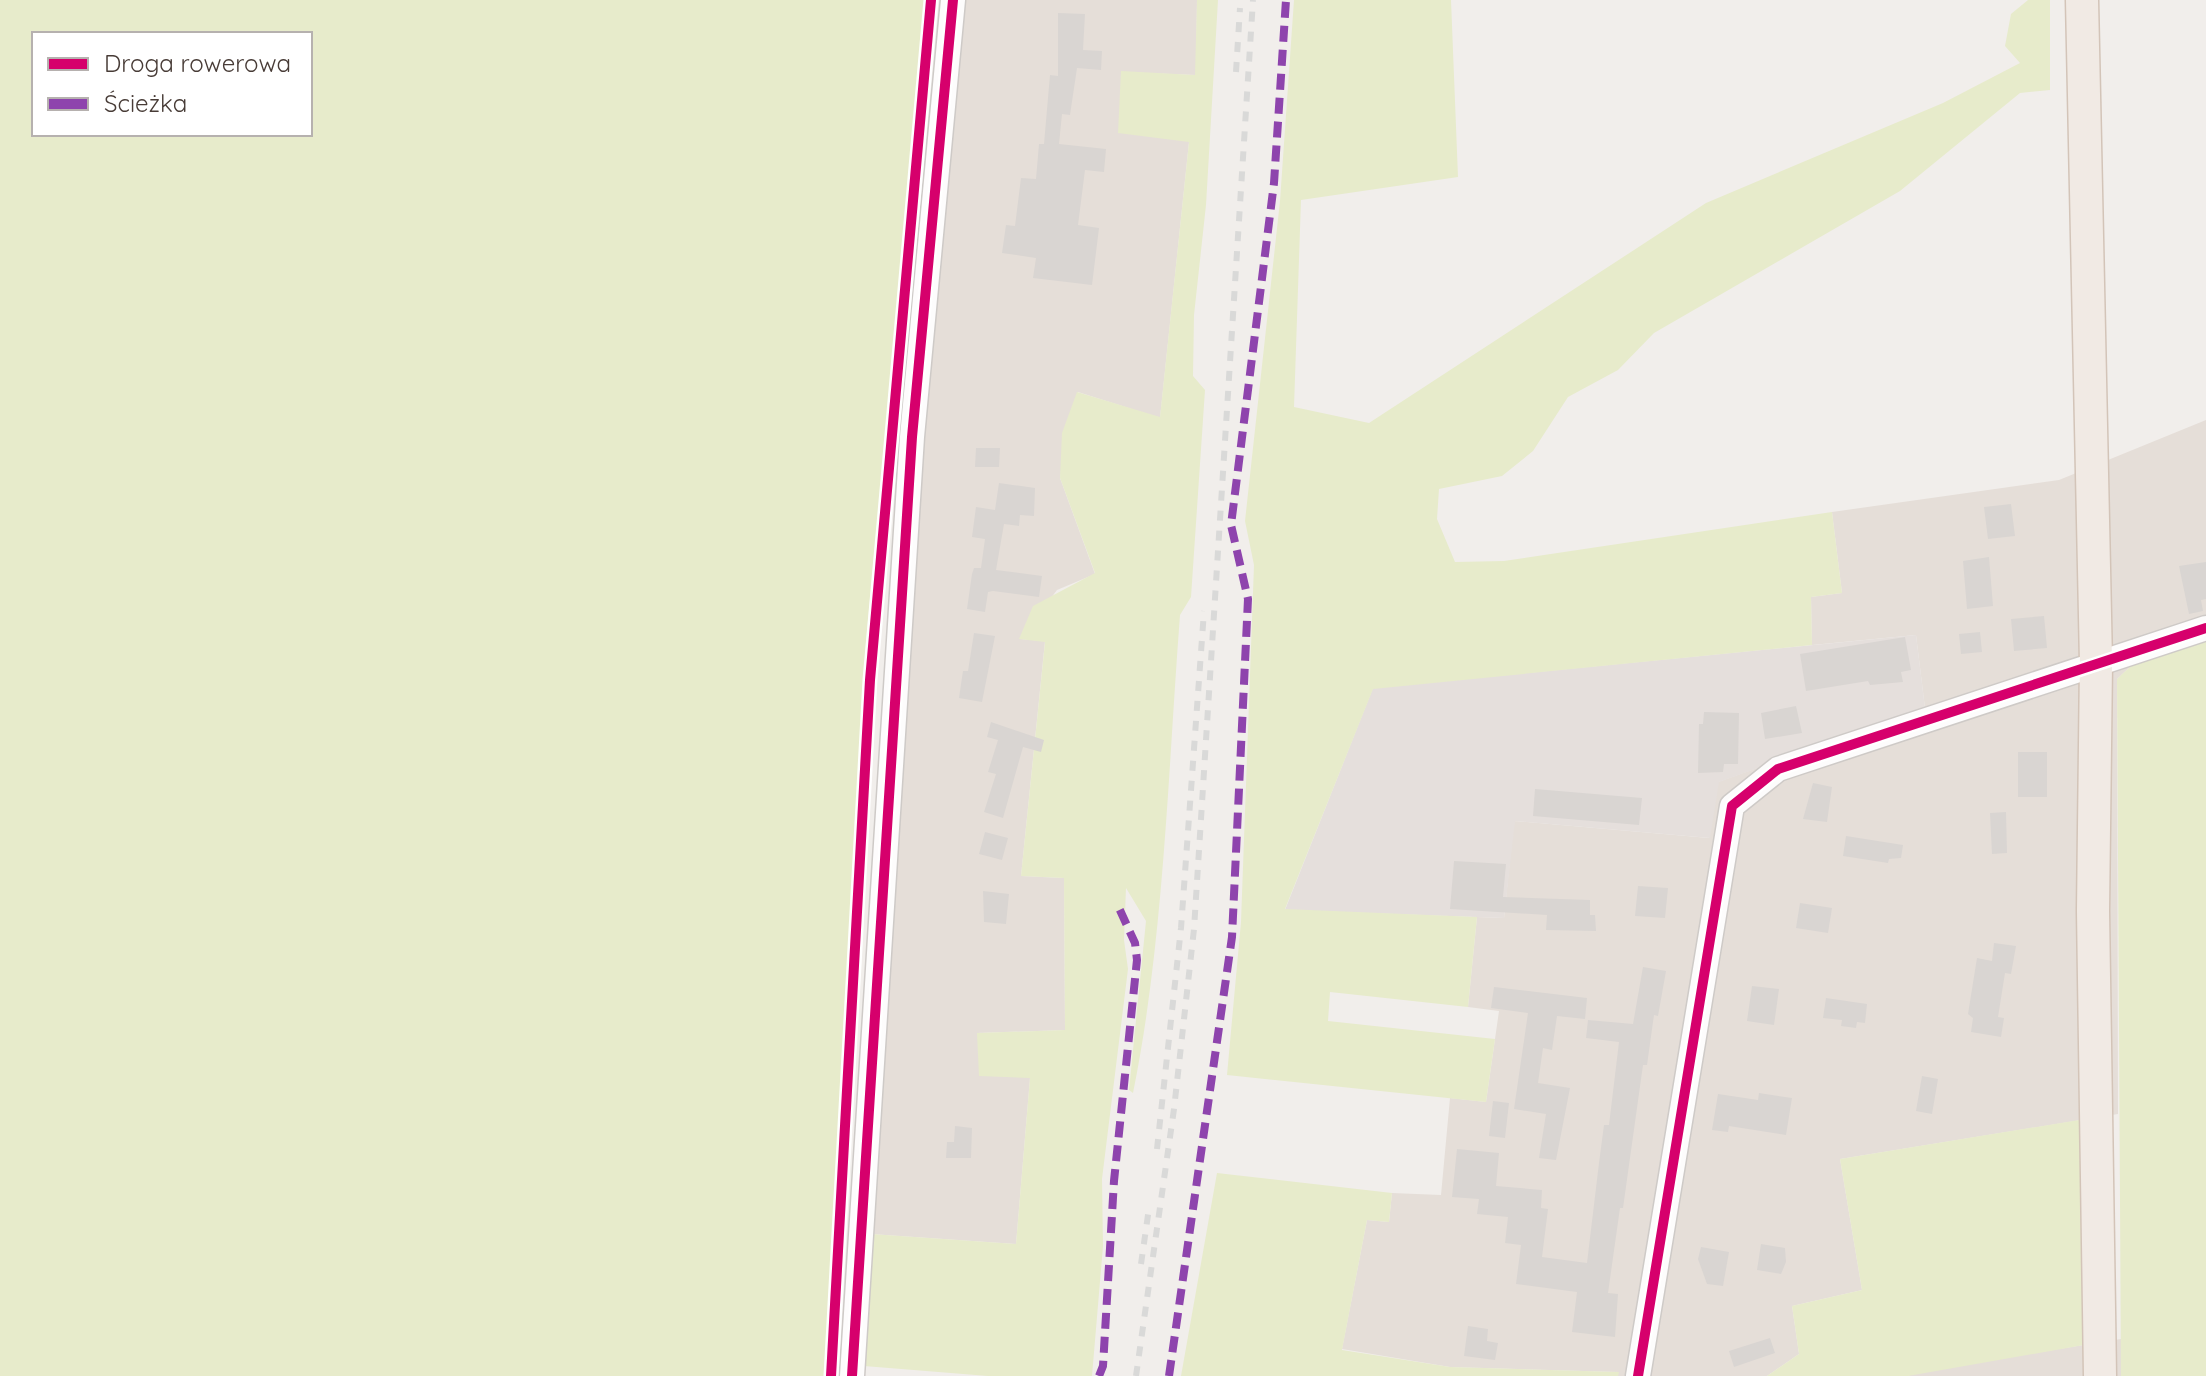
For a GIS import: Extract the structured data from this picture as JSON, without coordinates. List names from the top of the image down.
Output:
{
  "legend": ["Droga rowerowa", "Ścieżka"]
}
